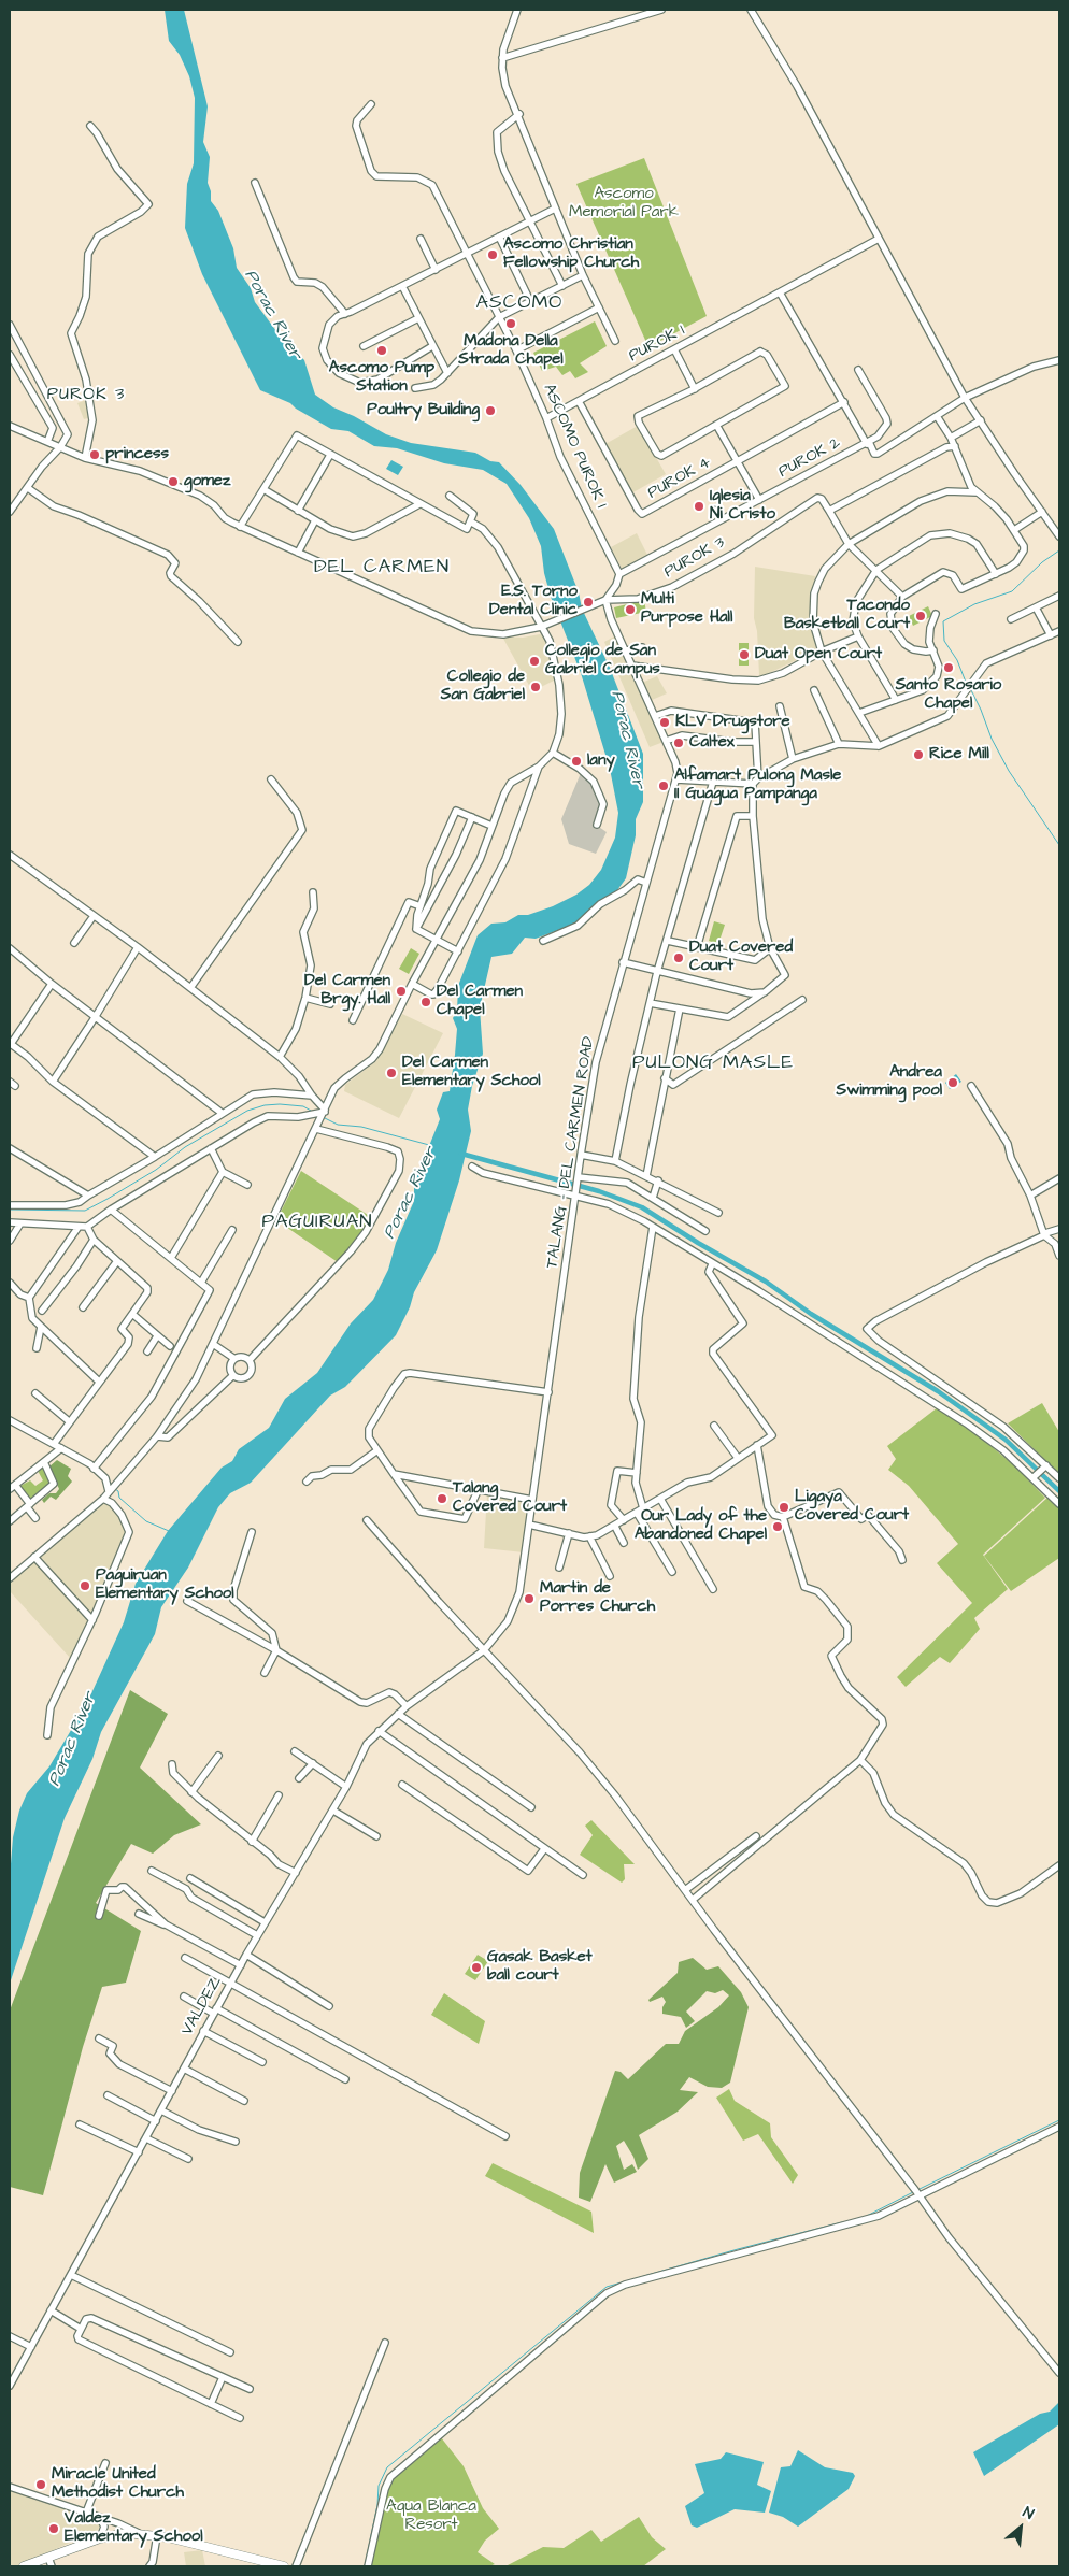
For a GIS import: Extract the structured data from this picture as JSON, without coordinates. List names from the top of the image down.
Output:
{
  "streets": {
    "street": [
      "PUROK 1",
      "ASCOMO PUROK 1",
      "PUROK 2",
      "PUROK 4",
      "PUROK 3",
      "TALANG - DEL CARMEN ROAD",
      "VALDEZ"
    ]
  },
  "crossings": [
    ["PUROK 1", "ASCOMO PUROK 1"],
    ["PUROK 1", "PUROK 4"],
    ["ASCOMO PUROK 1", "PUROK 2"],
    ["PUROK 3", "TALANG - DEL CARMEN ROAD"],
    ["TALANG - DEL CARMEN ROAD", "VALDEZ"]
  ],
  "districts": [
    "ASCOMO",
    "PUROK 3",
    "DEL CARMEN",
    "PULONG MASLE",
    "PAGUIRUAN"
  ],
  "water": ["Porac River"],
  "parks": ["Ascomo Memorial Park", "Aqua Blanca Resort"],
  "places": [
    "Ascomo Christian Fellowship Church",
    "Madona Della Strada Chapel",
    "Ascomo Pump Station",
    "Poultry Building",
    "princess",
    "gomez",
    "Iglesia Ni Cristo",
    "E.S. Torno Dental Clinic",
    "Multi Purpose Hall",
    "Tacondo Basketball Court",
    "Duat Open Court",
    "Collegio de San Gabriel Campus",
    "Santo Rosario Chapel",
    "Collegio de San Gabriel",
    "KLV Drugstore",
    "Caltex",
    "Rice Mill",
    "lany",
    "Alfamart Pulong Masle II Guagua Pampanga",
    "Duat Covered Court",
    "Del Carmen Brgy. Hall",
    "Del Carmen Chapel",
    "Del Carmen Elementary School",
    "Andrea Swimming pool",
    "Talang Covered Court",
    "Ligaya Covered Court",
    "Our Lady of the Abandoned Chapel",
    "Paguiruan Elementary School",
    "Martin de Porres Church",
    "Gasak Basket ball court",
    "Miracle United Methodist Church",
    "Valdez Elementary School"
  ],
  "north": "top right"
}
